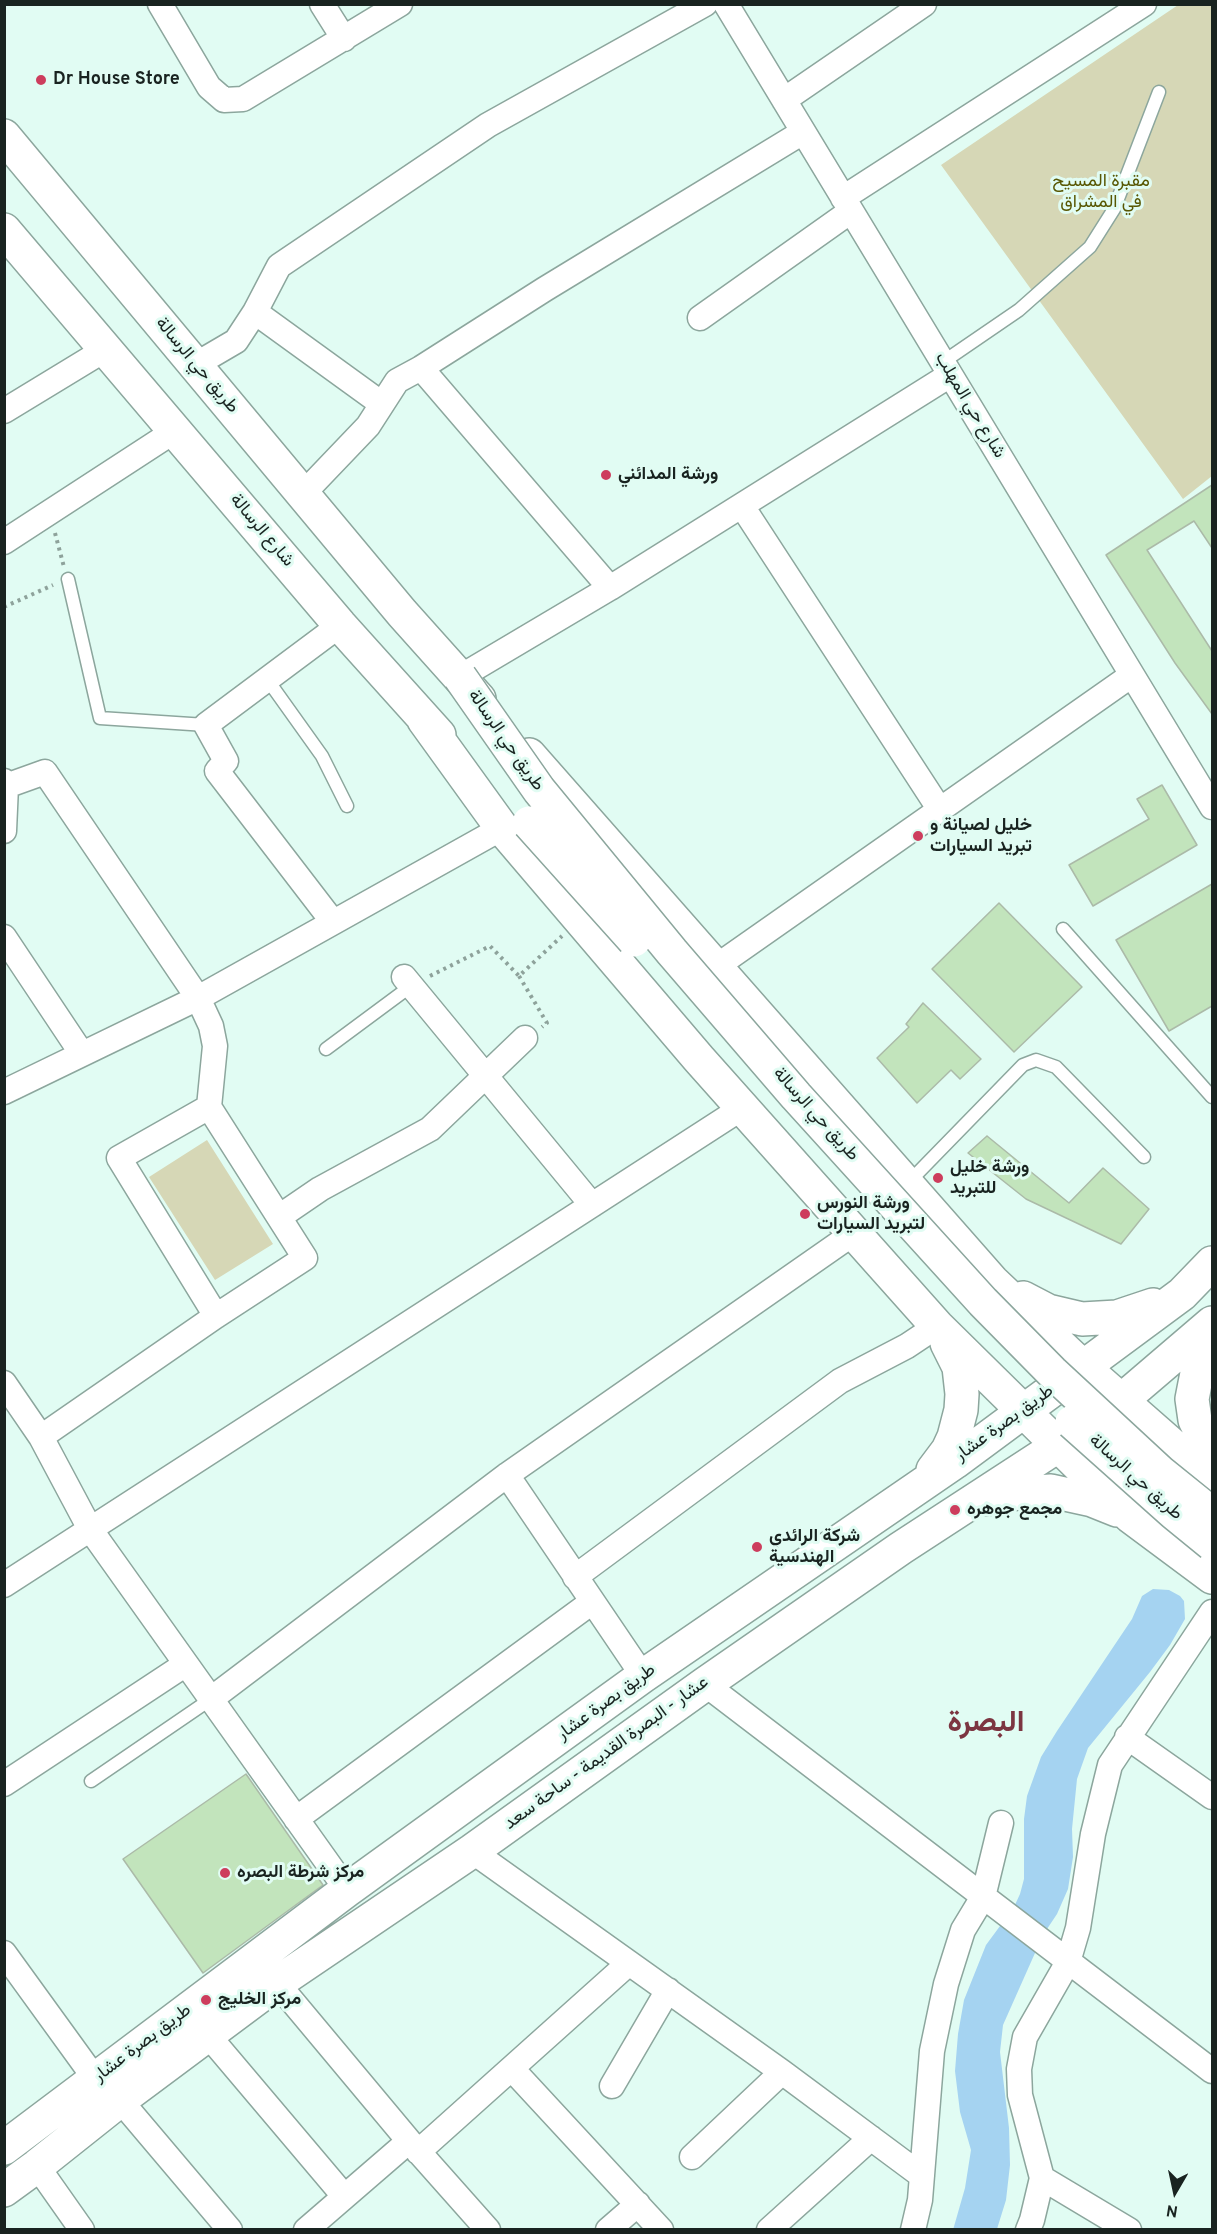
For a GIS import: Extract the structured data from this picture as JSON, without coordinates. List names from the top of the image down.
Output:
{
  "streets": {
    "main road": [
      "طريق حي الرسالة",
      "شارع الرسالة",
      "طريق بصرة عشار",
      "عشار - البصرة القديمة - ساحة سعد"
    ],
    "street": ["شارع حي المهلب"]
  },
  "crossings": [
    ["طريق حي الرسالة", "شارع الرسالة"],
    ["طريق حي الرسالة", "طريق بصرة عشار"],
    ["طريق حي الرسالة", "عشار - البصرة القديمة - ساحة سعد"],
    ["طريق بصرة عشار", "عشار - البصرة القديمة - ساحة سعد"]
  ],
  "districts": ["البصرة"],
  "parks": ["مقبرة المسيح في المشراق"],
  "places": [
    "Dr House Store",
    "ورشة المدائني",
    "خليل لصيانة و تبريد السيارات",
    "ورشة خليل للتبريد",
    "ورشة النورس لتبريد السيارات",
    "مجمع جوهره",
    "شركة الرائدي الهندسية",
    "مركز شرطة البصره",
    "مركز الخليج"
  ],
  "north": "bottom"
}
